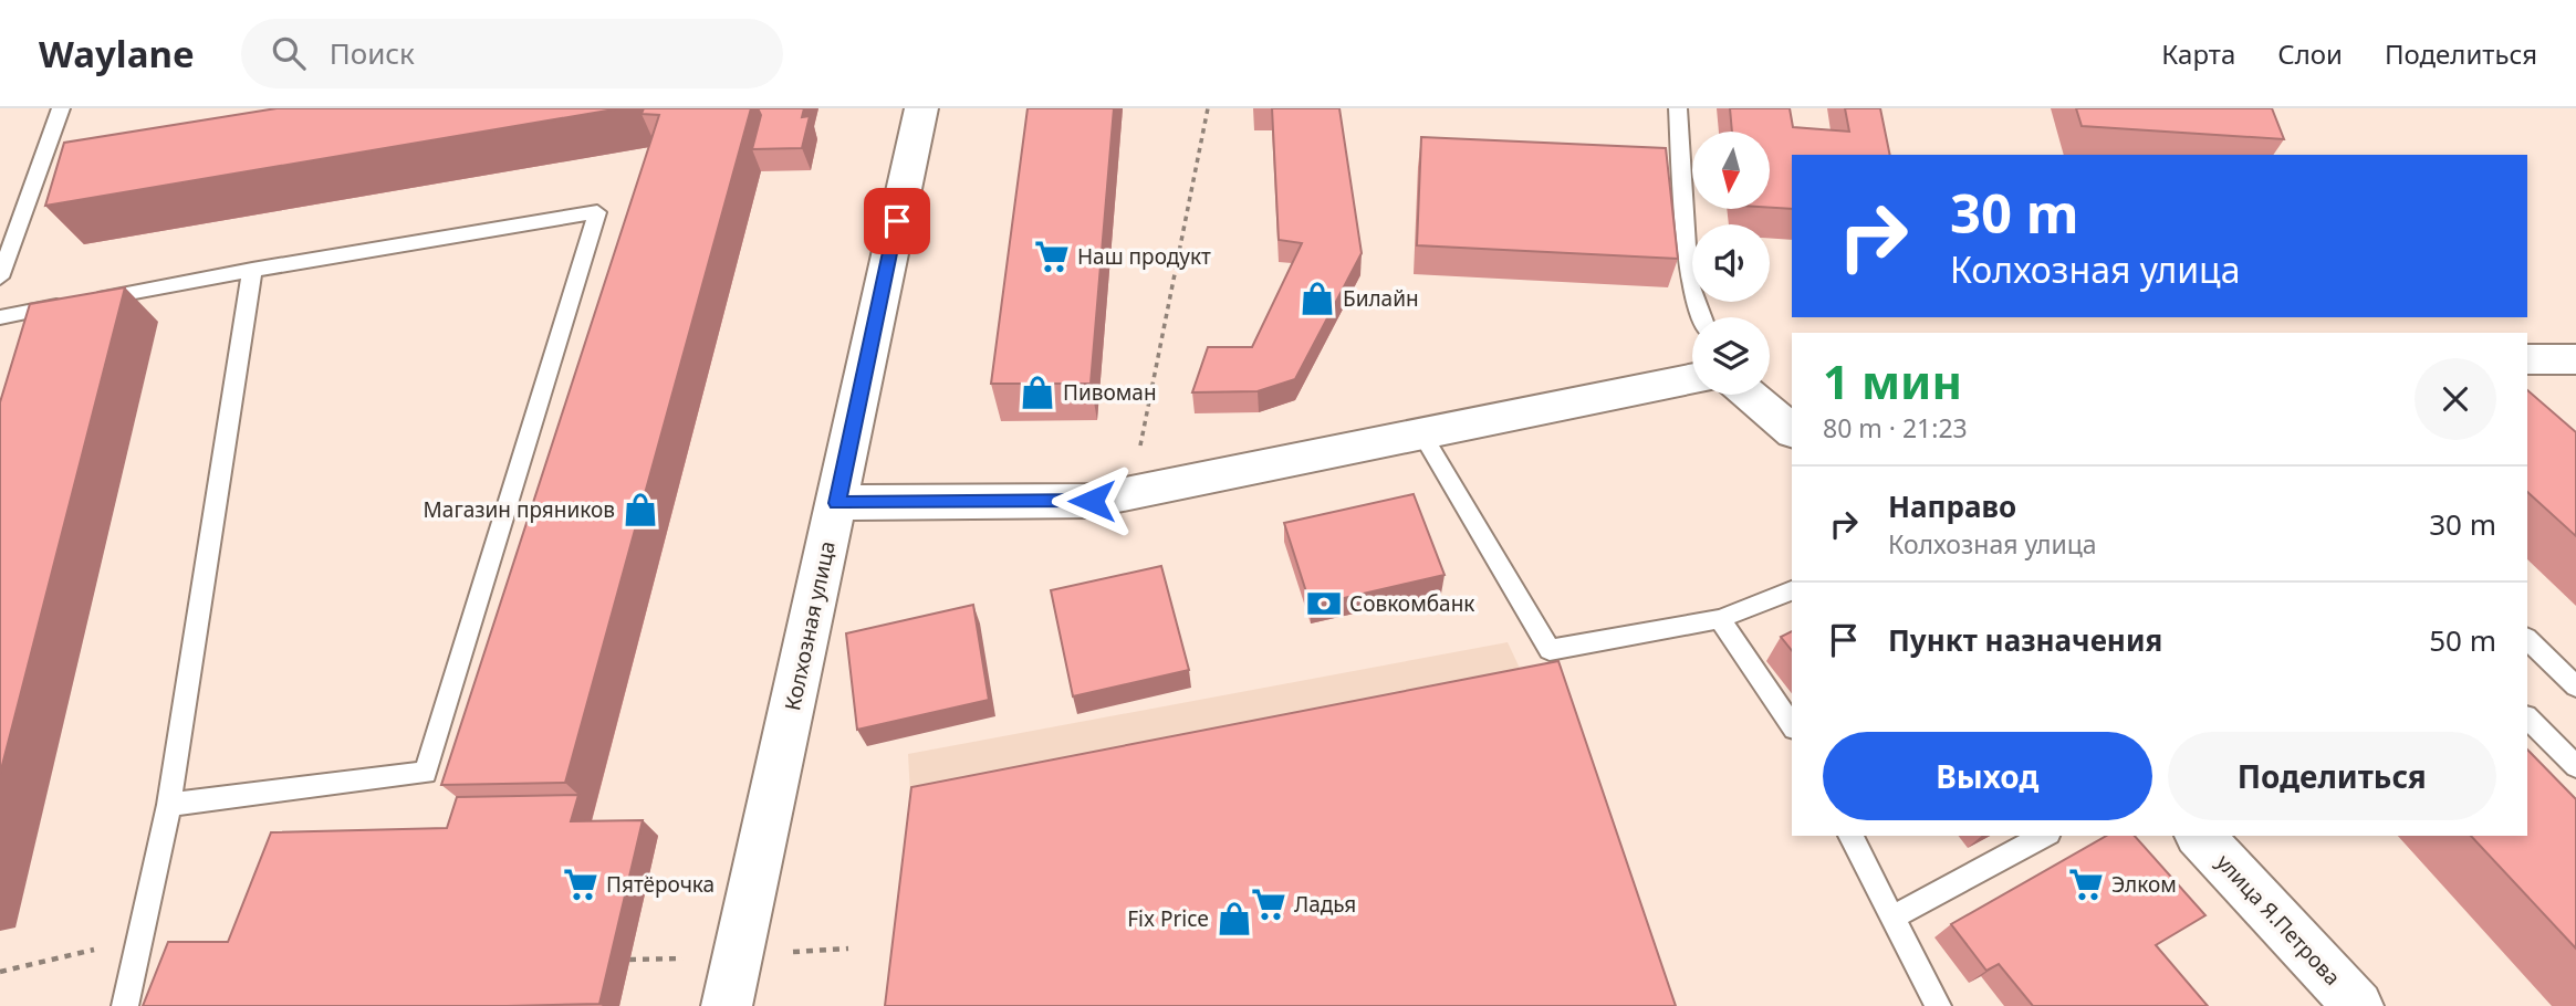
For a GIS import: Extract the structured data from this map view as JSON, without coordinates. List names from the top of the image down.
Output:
{
  "streets": {
    "street": ["Колхозная улица", "улица Я.Петрова"]
  },
  "places": {
    "supermarket": [
      "Наш продукт",
      "Пятёрочка",
      "Элком",
      "Ладья"
    ],
    "shop": [
      "Билайн",
      "Пивоман",
      "Магазин пряников",
      "Fix Price"
    ],
    "bank": ["Совкомбанк"]
  },
  "north": "bottom",
  "page": {
    "header": "Waylane",
    "search": "Поиск",
    "nav": ["Карта", "Слои", "Поделиться"],
    "turn": ["30 m", "Колхозная улица"],
    "heading": ["1 мин", "80 m · 21:23"],
    "list": [
      {
        "name": "Направо",
        "note": "Колхозная улица",
        "value": "30 m"
      },
      {
        "name": "Пункт назначения",
        "value": "50 m"
      }
    ],
    "buttons": ["Выход", "Поделиться"]
  }
}
